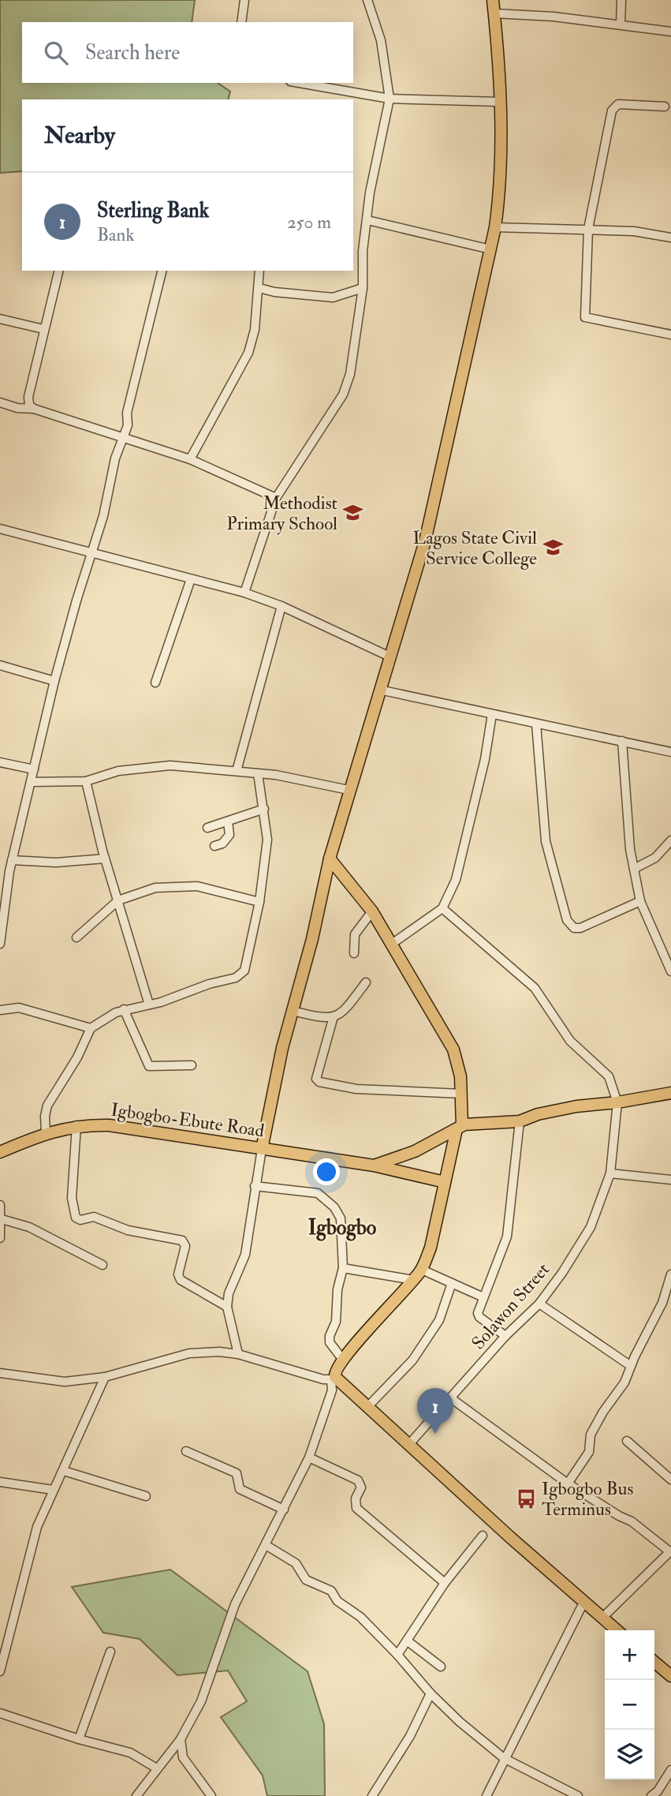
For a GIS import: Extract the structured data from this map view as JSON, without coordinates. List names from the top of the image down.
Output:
{
  "streets": {
    "main road": ["Igbogbo-Ebute Road"],
    "street": ["Solawon Street"]
  },
  "districts": ["Igbogbo"],
  "places": {
    "school or university": ["Methodist Primary School", "Lagos State Civil Service College"],
    "bus stop": ["Igbogbo Bus Terminus"]
  },
  "page": {
    "search": "Search here",
    "heading": "Nearby",
    "list": [
      {
        "mark": "1",
        "name": "Sterling Bank",
        "note": "Bank",
        "value": "250 m"
      }
    ],
    "pins": "1",
    "map_buttons": ["+", "−"]
  }
}
